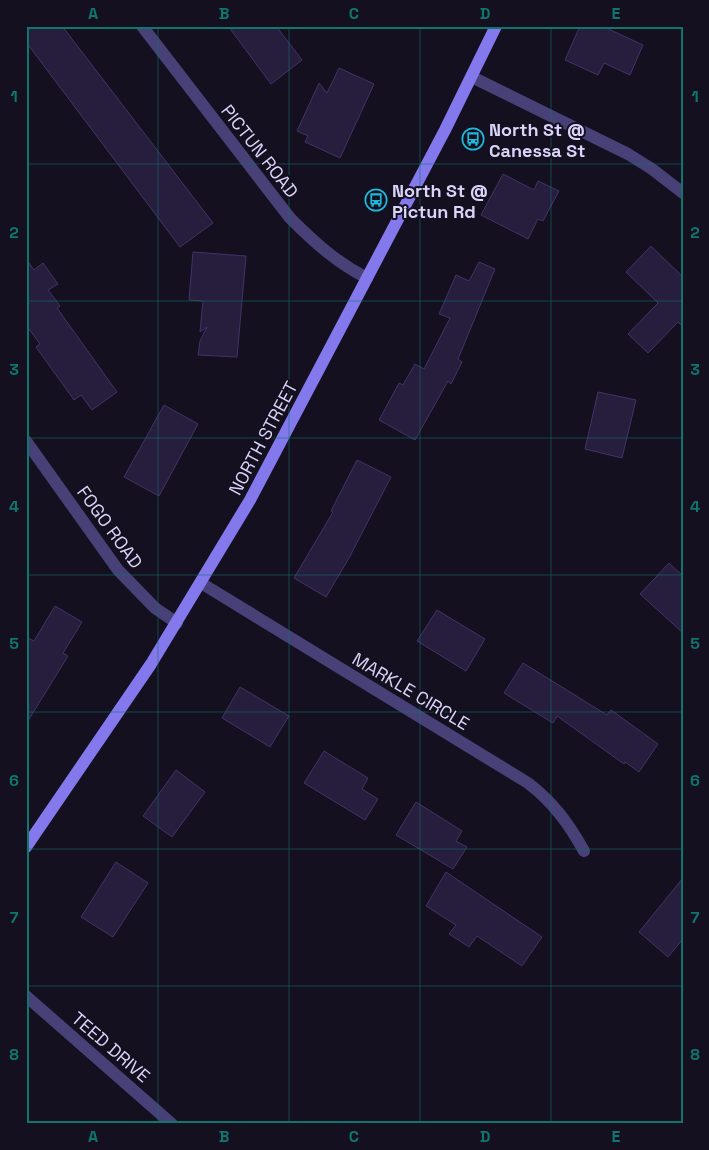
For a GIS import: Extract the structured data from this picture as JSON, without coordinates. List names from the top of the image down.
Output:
{
  "streets": {
    "main road": ["NORTH STREET"],
    "street": [
      "PICTUN ROAD",
      "FOGO ROAD",
      "MARKLE CIRCLE",
      "TEED DRIVE"
    ]
  },
  "crossings": [
    ["PICTUN ROAD", "NORTH STREET"],
    ["NORTH STREET", "FOGO ROAD"],
    ["NORTH STREET", "MARKLE CIRCLE"]
  ],
  "places": {
    "bus stop": ["North St @ Canessa St", "North St @ Pictun Rd"]
  },
  "grid": {
    "columns": [
      "A",
      "B",
      "C",
      "D",
      "E"
    ],
    "rows": [
      "1",
      "2",
      "3",
      "4",
      "5",
      "6",
      "7",
      "8"
    ]
  }
}
